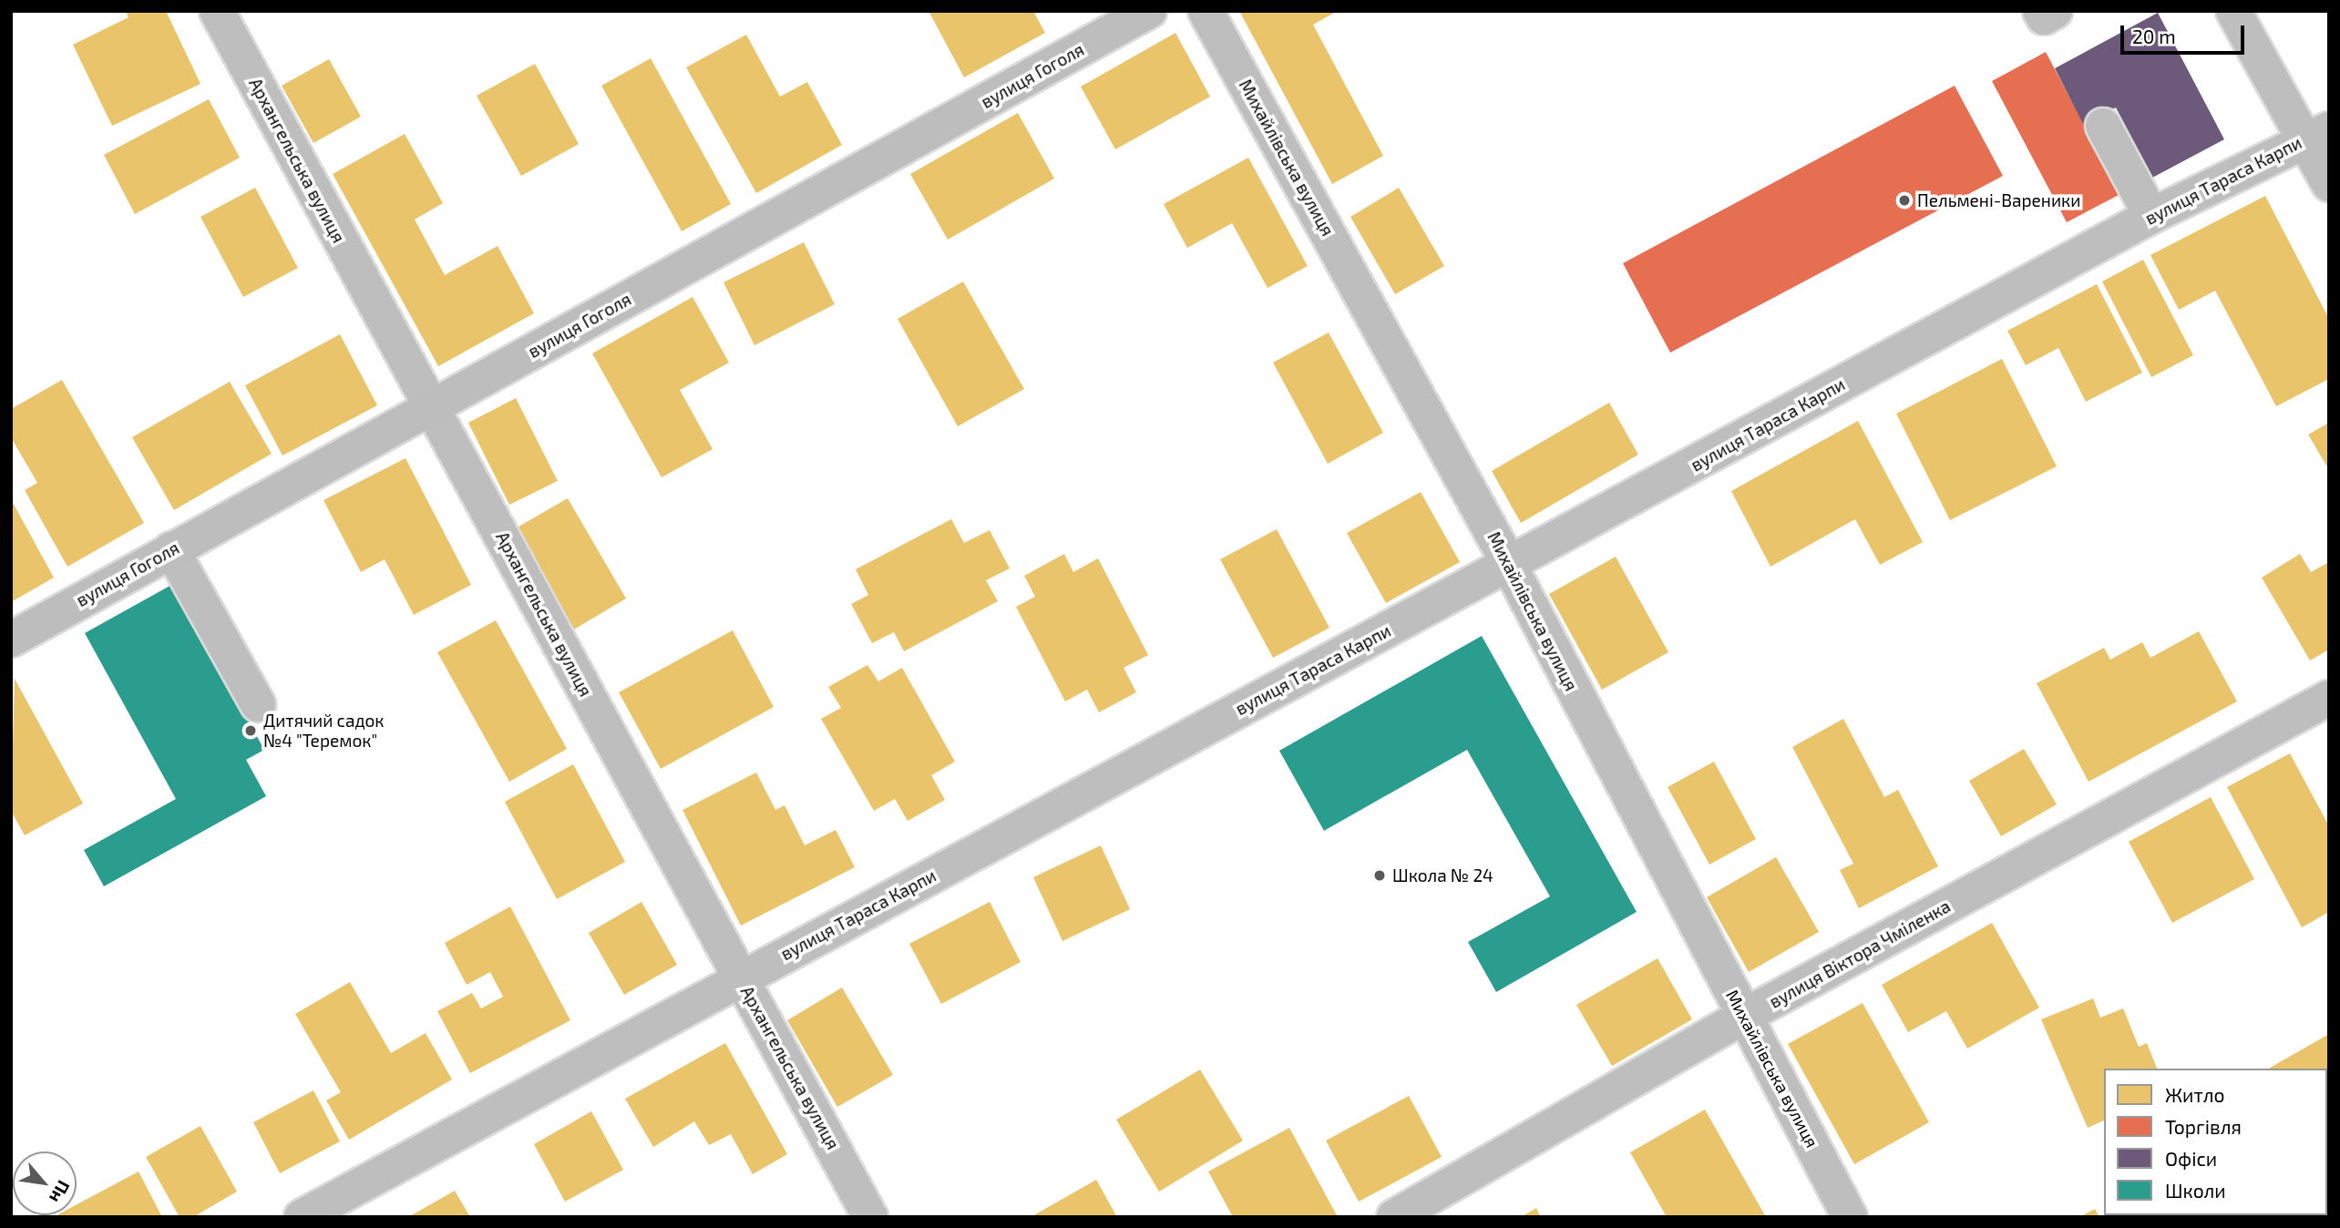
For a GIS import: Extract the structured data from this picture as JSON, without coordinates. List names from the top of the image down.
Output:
{
  "streets": {
    "main road": ["вулиця Гоголя"],
    "street": [
      "Михайлівська вулиця",
      "Архангельська вулиця",
      "вулиця Тараса Карпи",
      "вулиця Віктора Чміленка"
    ]
  },
  "crossings": [
    ["вулиця Гоголя", "Архангельська вулиця"],
    ["Михайлівська вулиця", "вулиця Тараса Карпи"],
    ["Михайлівська вулиця", "вулиця Віктора Чміленка"],
    ["Архангельська вулиця", "вулиця Тараса Карпи"]
  ],
  "places": ["Пельмені-Вареники", "Дитячий садок №4 \"Теремок\"", "Школа № 24"],
  "legend": [
    "Житло",
    "Торгівля",
    "Офіси",
    "Школи"
  ],
  "scale_bar": "20 m",
  "north": "bottom right"
}
